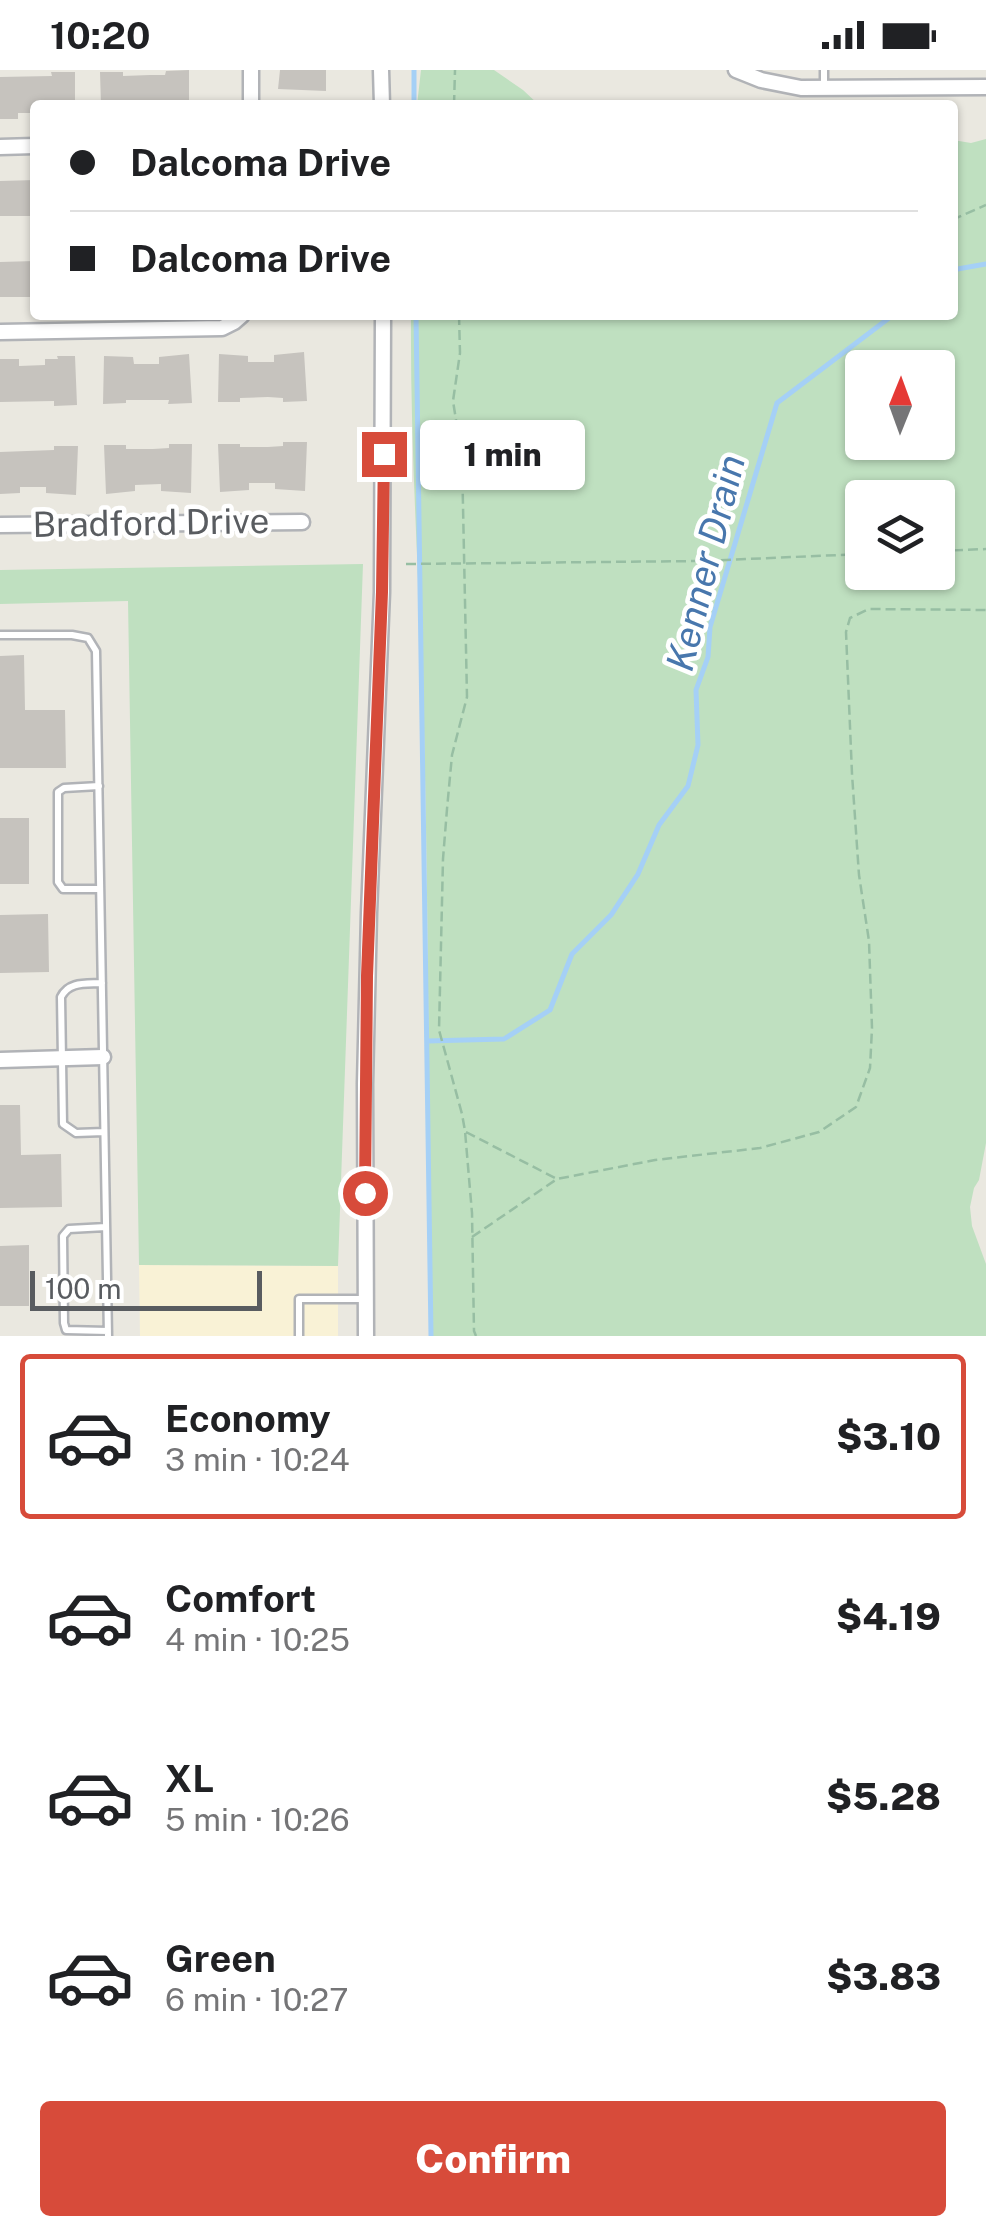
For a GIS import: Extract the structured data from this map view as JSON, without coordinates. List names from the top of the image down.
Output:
{
  "streets": {
    "street": ["Bradford Drive"]
  },
  "water": ["Kenner Drain"],
  "scale_bar": "100 m",
  "north": "top",
  "page": {
    "status": "10:20",
    "banner": ["Dalcoma Drive", "Dalcoma Drive"],
    "bubble": "1 min",
    "scale": "100 m",
    "list": [
      {
        "name": "Economy",
        "note": "3 min · 10:24",
        "value": "$3.10"
      },
      {
        "name": "Comfort",
        "note": "4 min · 10:25",
        "value": "$4.19"
      },
      {
        "name": "XL",
        "note": "5 min · 10:26",
        "value": "$5.28"
      },
      {
        "name": "Green",
        "note": "6 min · 10:27",
        "value": "$3.83"
      }
    ],
    "buttons": "Confirm"
  }
}
